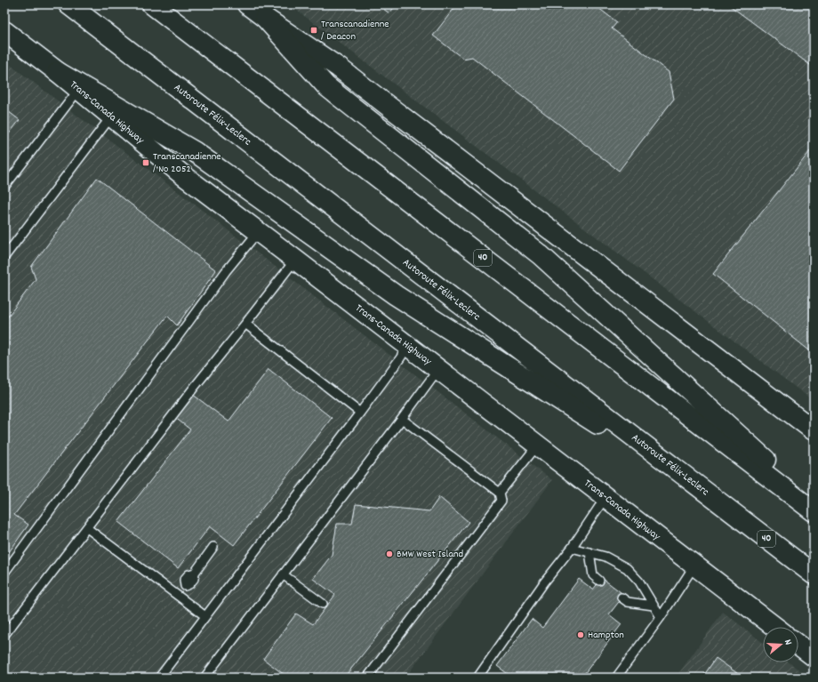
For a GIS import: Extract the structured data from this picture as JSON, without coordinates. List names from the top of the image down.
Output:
{
  "streets": {
    "main road": ["Trans-Canada Highway", "Autoroute Félix-Leclerc", "40"]
  },
  "places": {
    "transit": ["Transcanadienne / Deacon", "Transcanadienne / No 2052"],
    "other": ["BMW West Island", "Hampton"]
  },
  "north": "right"
}
